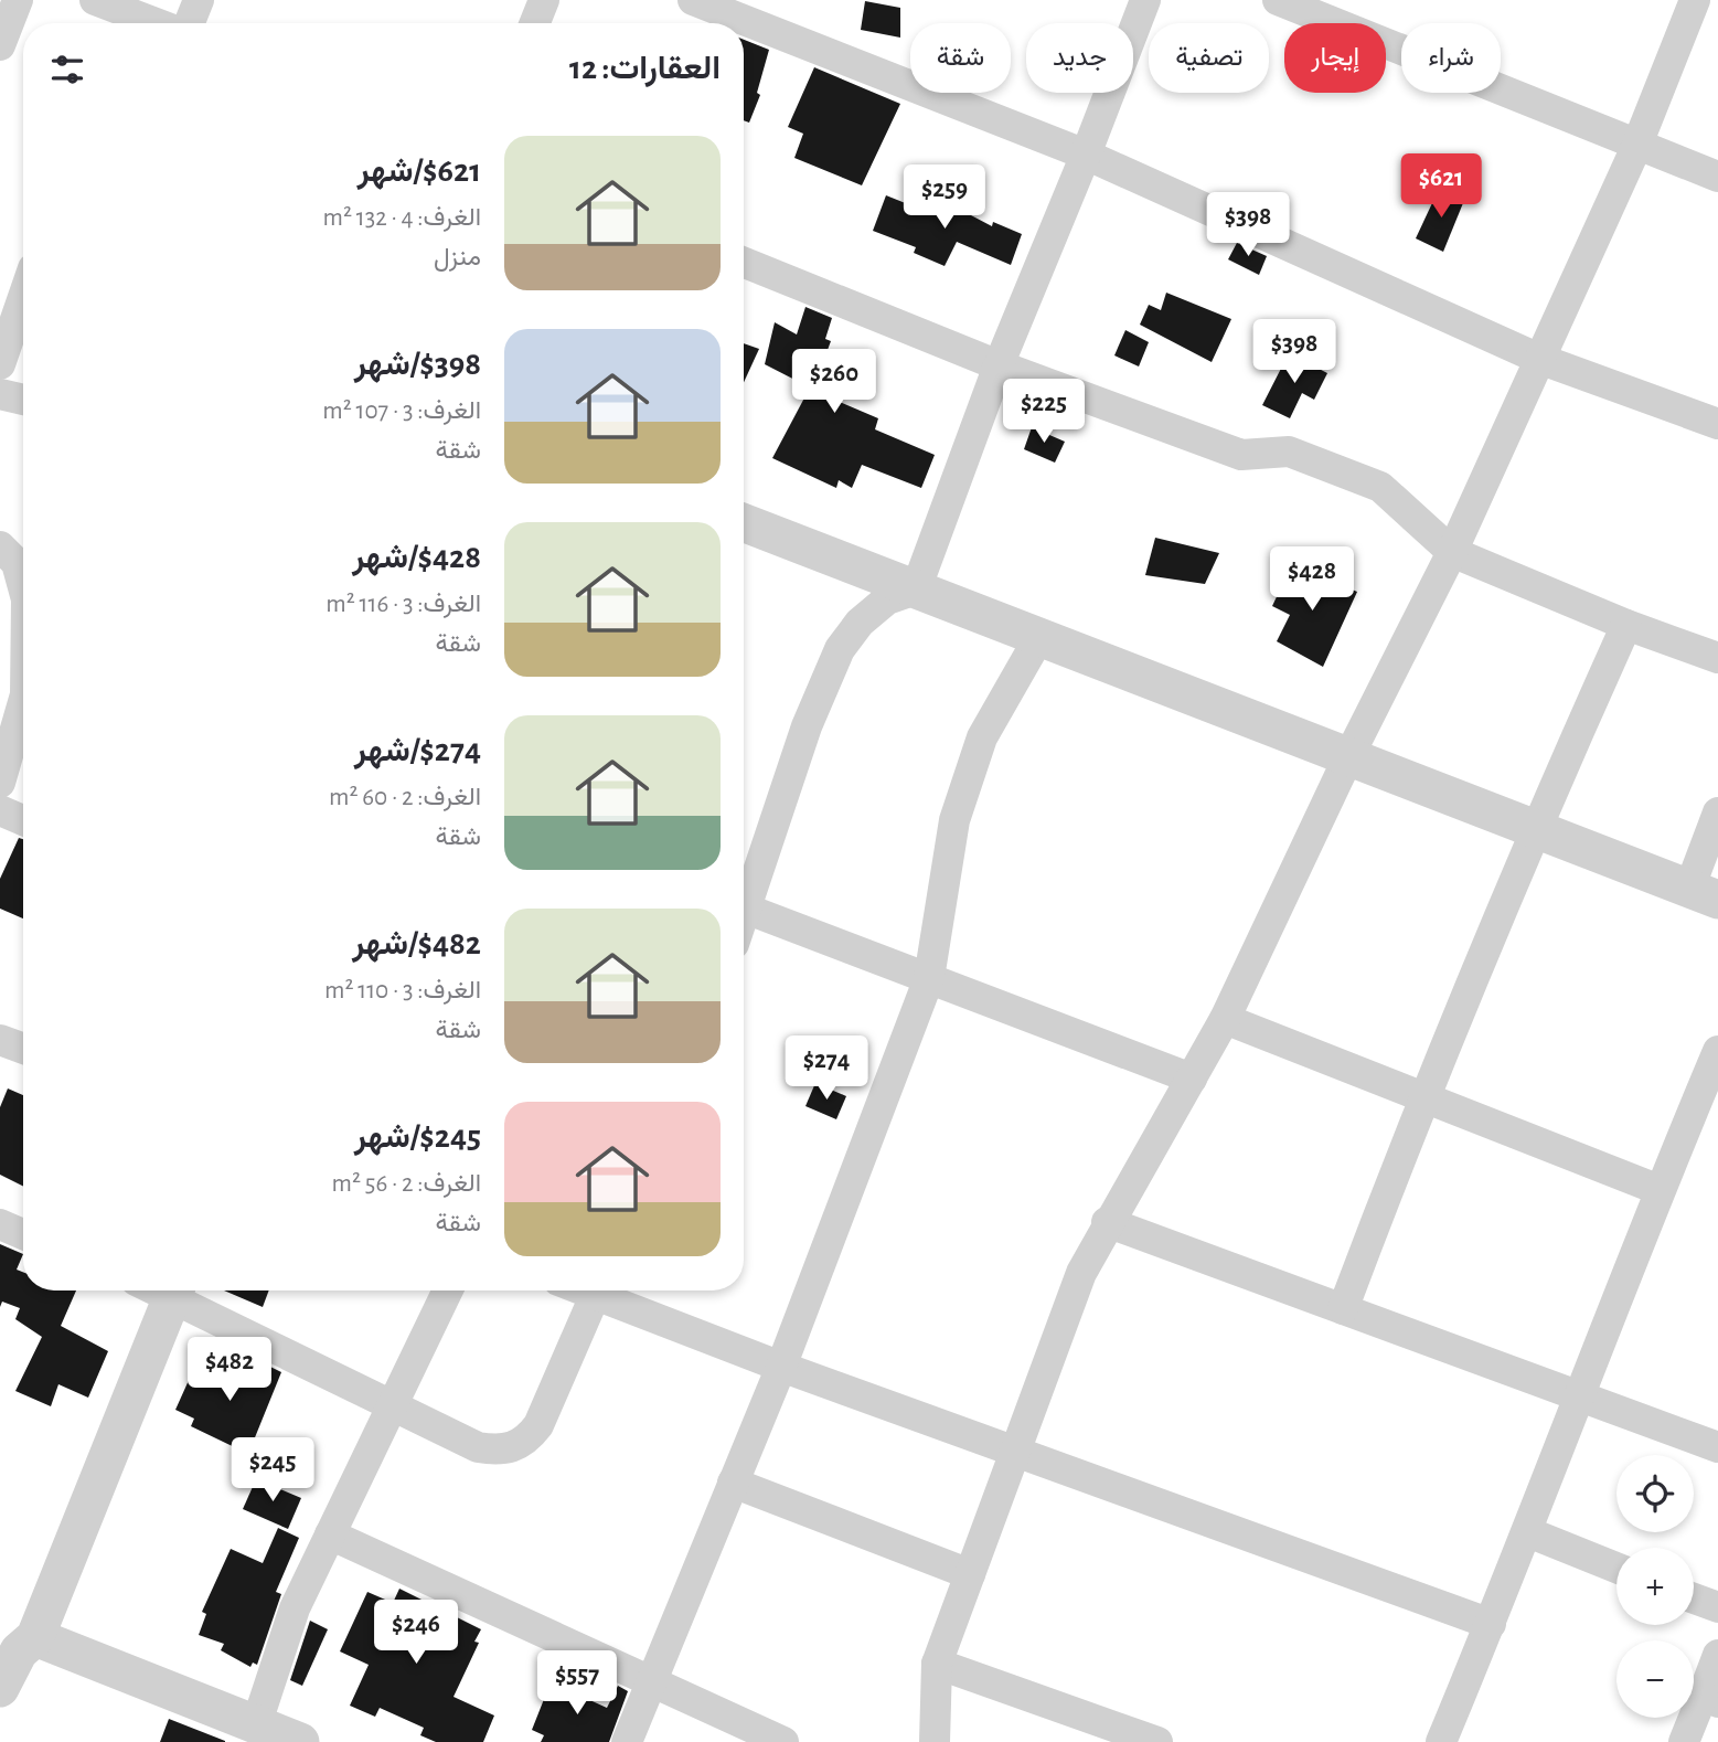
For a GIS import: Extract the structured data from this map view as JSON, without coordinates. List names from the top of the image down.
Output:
{
  "page": {
    "chip": [
      "شراء",
      "إيجار",
      "تصفية",
      "جديد",
      "شقة"
    ],
    "heading": "العقارات: 12",
    "list": [
      {
        "name": "$621/شهر",
        "note": "الغرف: 4 · 132 m² · منزل"
      },
      {
        "name": "$398/شهر",
        "note": "الغرف: 3 · 107 m² · شقة"
      },
      {
        "name": "$428/شهر",
        "note": "الغرف: 3 · 116 m² · شقة"
      },
      {
        "name": "$274/شهر",
        "note": "الغرف: 2 · 60 m² · شقة"
      },
      {
        "name": "$482/شهر",
        "note": "الغرف: 3 · 110 m² · شقة"
      },
      {
        "name": "$245/شهر",
        "note": "الغرف: 2 · 56 m² · شقة"
      }
    ],
    "price": [
      "$621",
      "$259",
      "$398",
      "$398",
      "$260",
      "$225",
      "$428",
      "$274",
      "$482",
      "$245",
      "$246",
      "$557"
    ],
    "map_buttons": ["+", "−"]
  }
}
